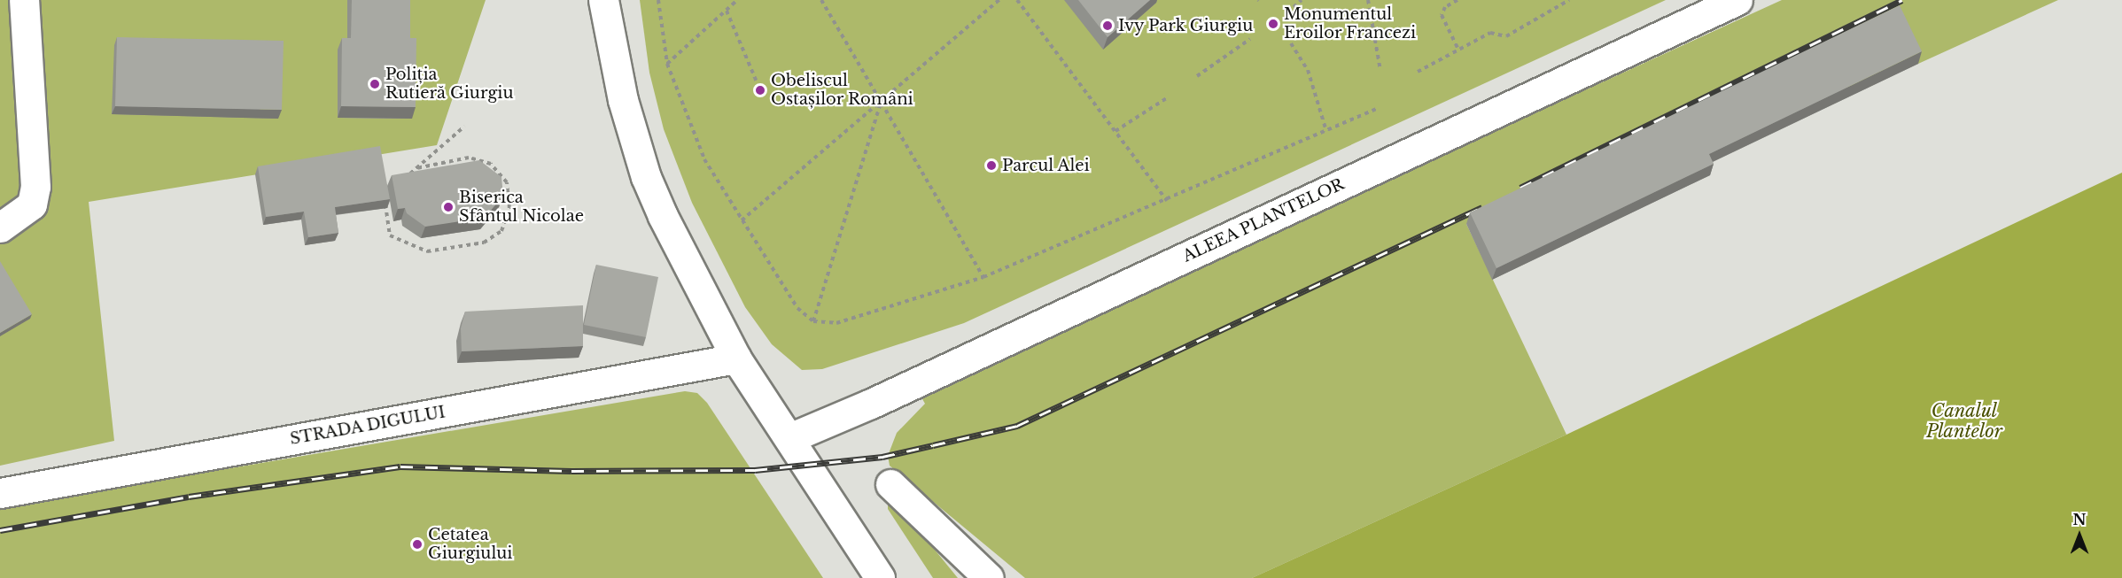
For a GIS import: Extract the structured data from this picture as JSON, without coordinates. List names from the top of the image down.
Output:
{
  "streets": {
    "main road": ["ALEEA PLANTELOR", "STRADA DIGULUI"]
  },
  "water": ["Canalul Plantelor"],
  "places": [
    "Monumentul Eroilor Francezi",
    "Ivy Park Giurgiu",
    "Poliția Rutieră Giurgiu",
    "Obeliscul Ostașilor Români",
    "Parcul Alei",
    "Biserica Sfântul Nicolae",
    "Cetatea Giurgiului"
  ],
  "north": "top"
}
